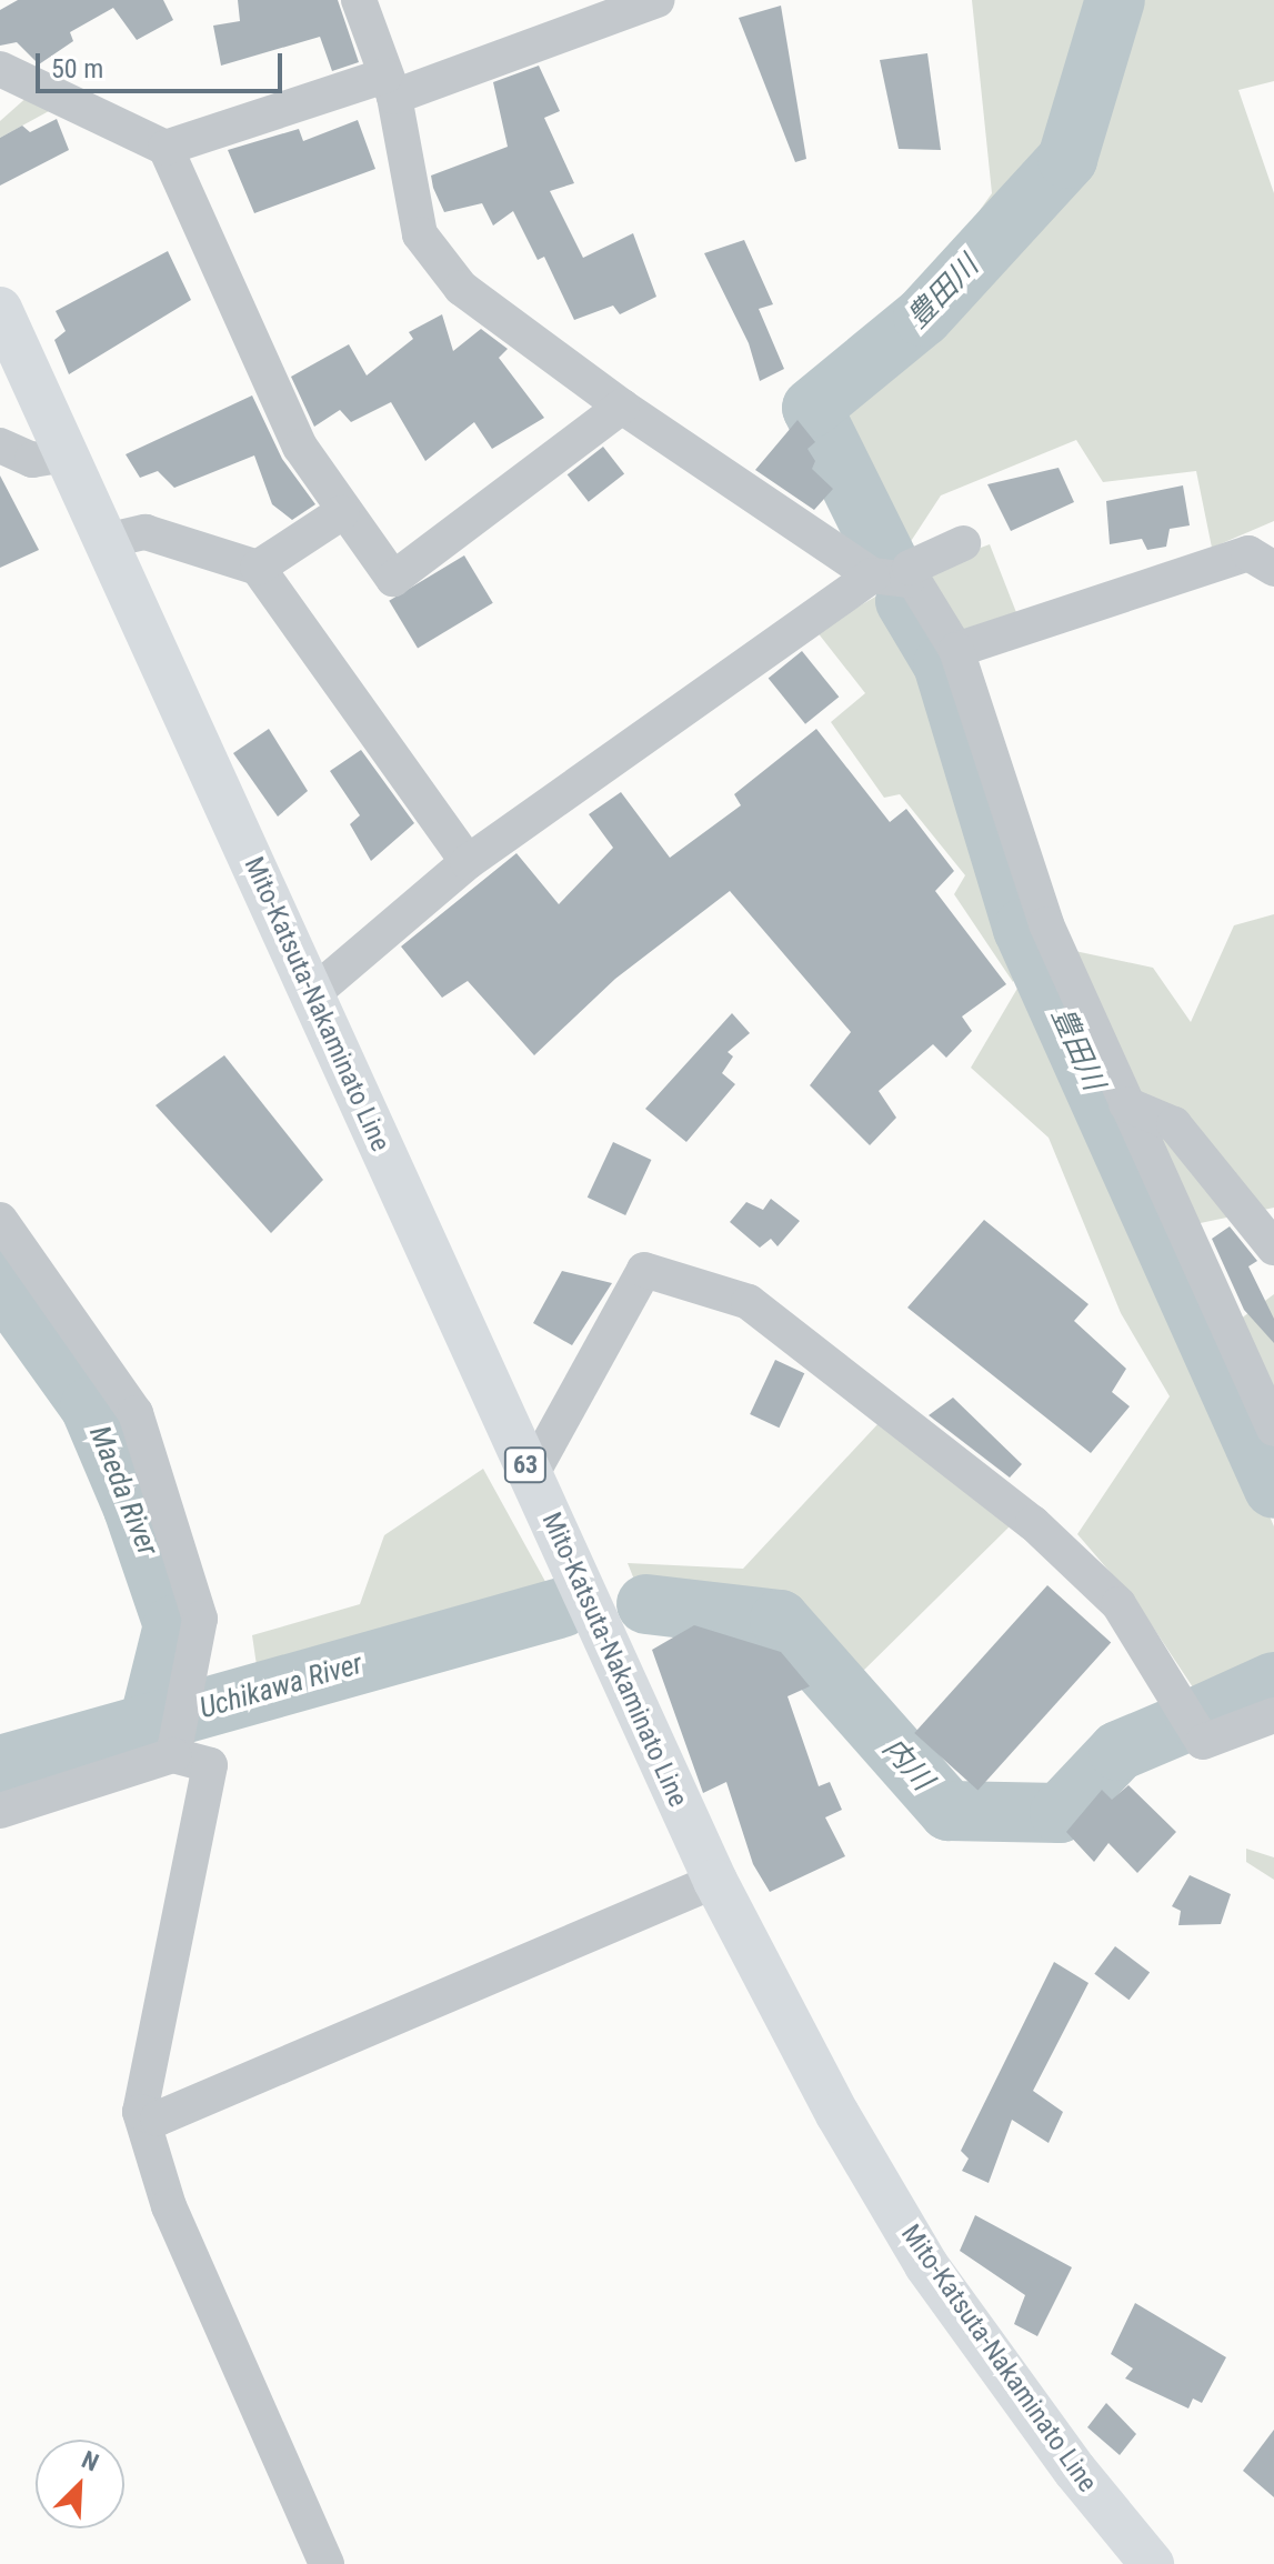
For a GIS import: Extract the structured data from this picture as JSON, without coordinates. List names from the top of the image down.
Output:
{
  "streets": {
    "main road": ["Mito-Katsuta-Nakaminato Line", "63"]
  },
  "water": [
    "豊田川",
    "Maeda River",
    "Uchikawa River",
    "内川"
  ],
  "scale_bar": "50 m",
  "north": "top right"
}
